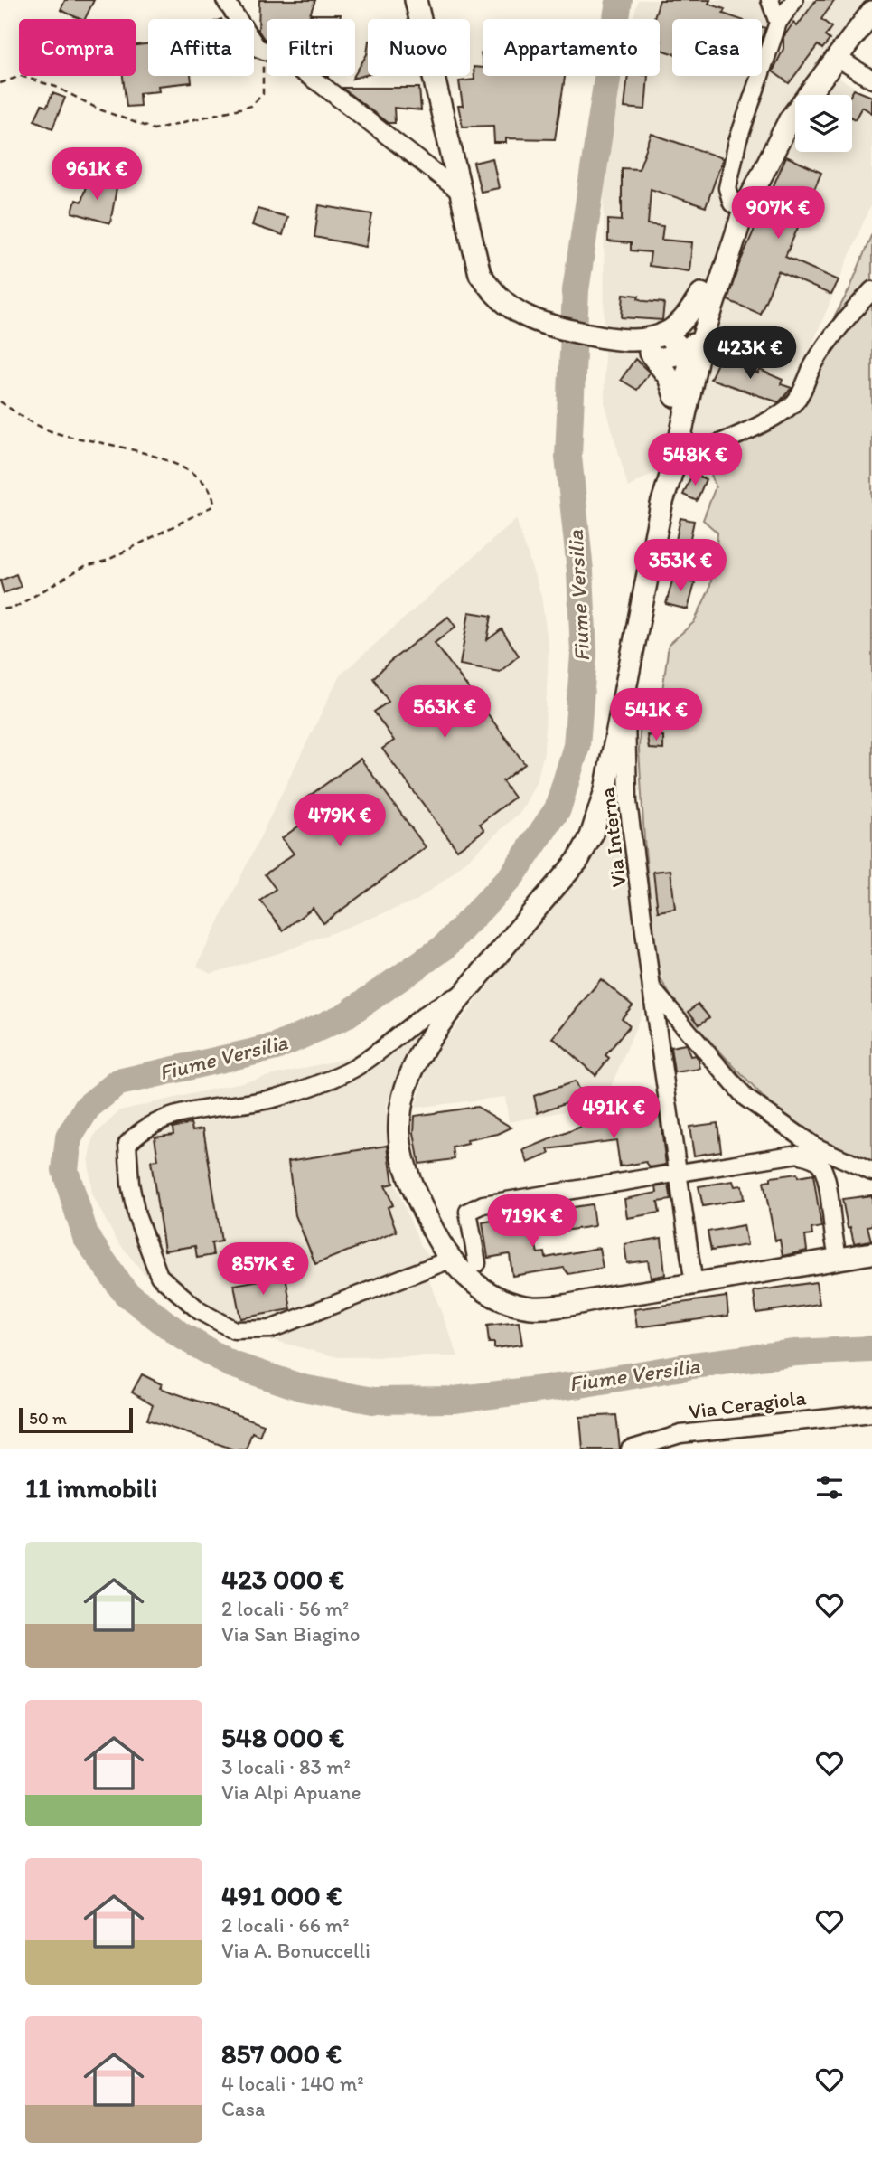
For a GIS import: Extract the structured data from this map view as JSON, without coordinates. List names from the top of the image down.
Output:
{
  "streets": {
    "street": ["Via Interna", "Via Ceragiola"]
  },
  "water": ["Fiume Versilia"],
  "scale_bar": "50 m",
  "page": {
    "chip": [
      "Compra",
      "Affitta",
      "Filtri",
      "Nuovo",
      "Appartamento",
      "Casa"
    ],
    "price": [
      "961K €",
      "907K €",
      "423K €",
      "548K €",
      "353K €",
      "563K €",
      "541K €",
      "479K €",
      "491K €",
      "719K €",
      "857K €"
    ],
    "scale": "50 m",
    "heading": "11 immobili",
    "list": [
      {
        "name": "423 000 €",
        "note": "2 locali · 56 m² · Via San Biagino"
      },
      {
        "name": "548 000 €",
        "note": "3 locali · 83 m² · Via Alpi Apuane"
      },
      {
        "name": "491 000 €",
        "note": "2 locali · 66 m² · Via A. Bonuccelli"
      },
      {
        "name": "857 000 €",
        "note": "4 locali · 140 m² · Casa"
      }
    ]
  }
}
